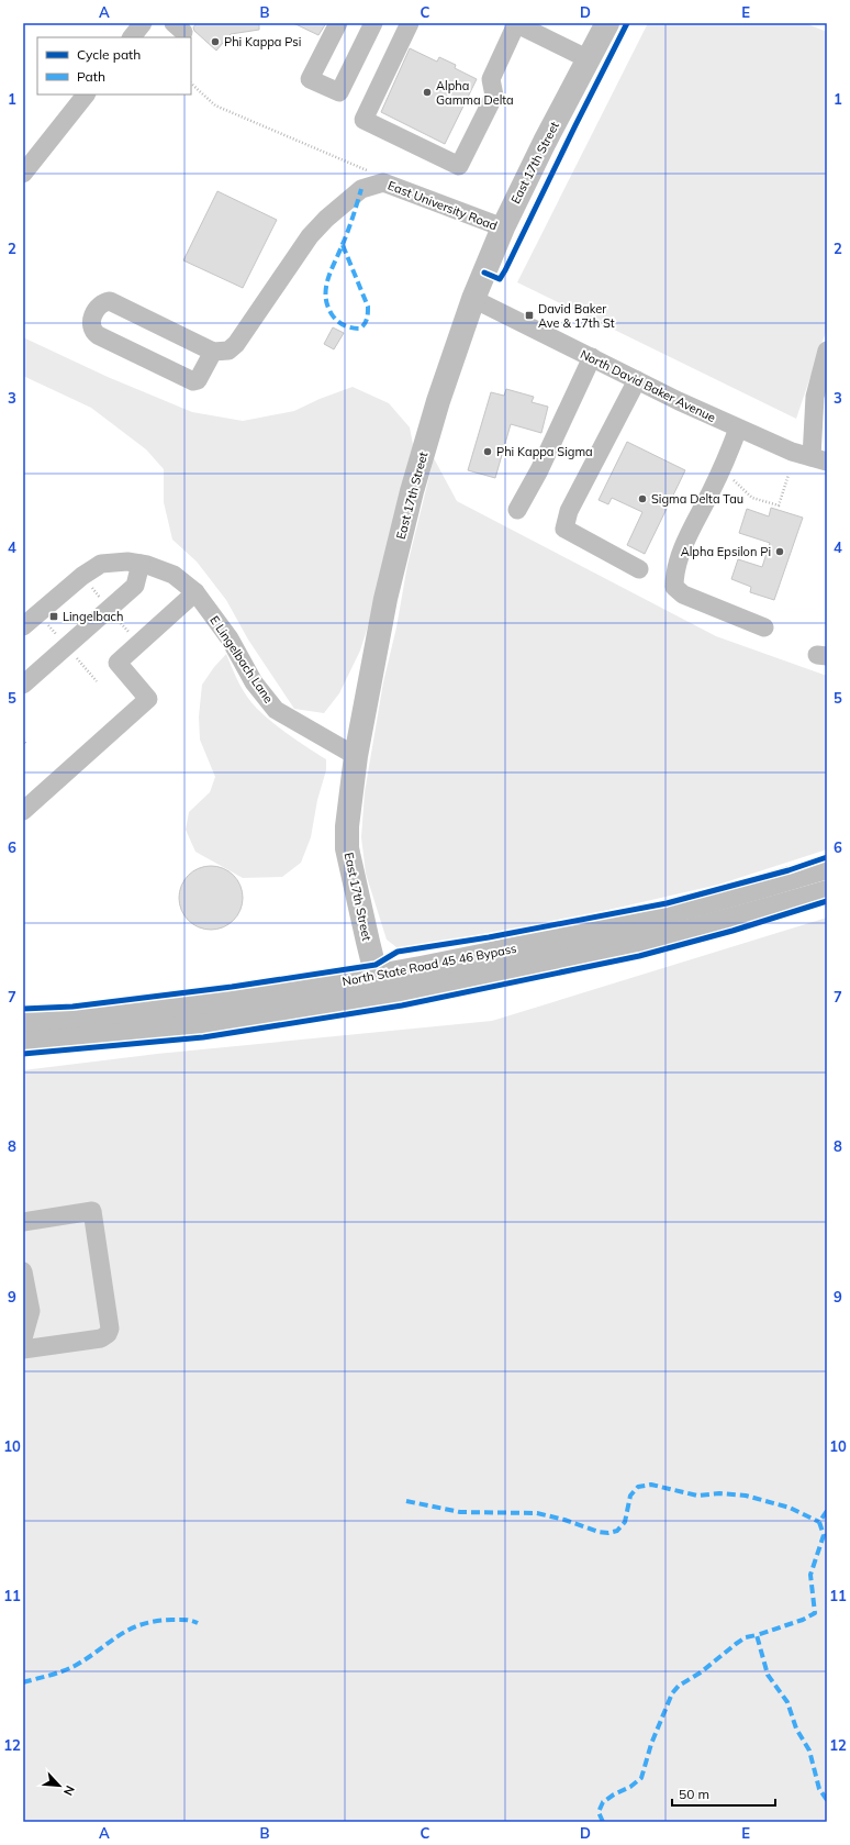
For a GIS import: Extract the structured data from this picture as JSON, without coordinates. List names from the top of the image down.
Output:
{
  "streets": {
    "main road": ["East 17th Street", "North State Road 45 46 Bypass"],
    "street": ["East University Road", "North David Baker Avenue", "E Lingelbach Lane"]
  },
  "crossings": [
    ["East 17th Street", "East University Road"],
    ["East 17th Street", "North David Baker Avenue"],
    ["East 17th Street", "E Lingelbach Lane"],
    ["East 17th Street", "North State Road 45 46 Bypass"]
  ],
  "places": {
    "other": [
      "Phi Kappa Psi",
      "Alpha Gamma Delta",
      "Phi Kappa Sigma",
      "Sigma Delta Tau",
      "Alpha Epsilon Pi"
    ],
    "transit": ["David Baker Ave & 17th St", "Lingelbach"]
  },
  "legend": ["Cycle path", "Path"],
  "scale_bar": "50 m",
  "north": "bottom right",
  "grid": {
    "columns": [
      "A",
      "B",
      "C",
      "D",
      "E"
    ],
    "rows": [
      "1",
      "2",
      "3",
      "4",
      "5",
      "6",
      "7",
      "8",
      "9",
      "10",
      "11",
      "12"
    ]
  }
}
